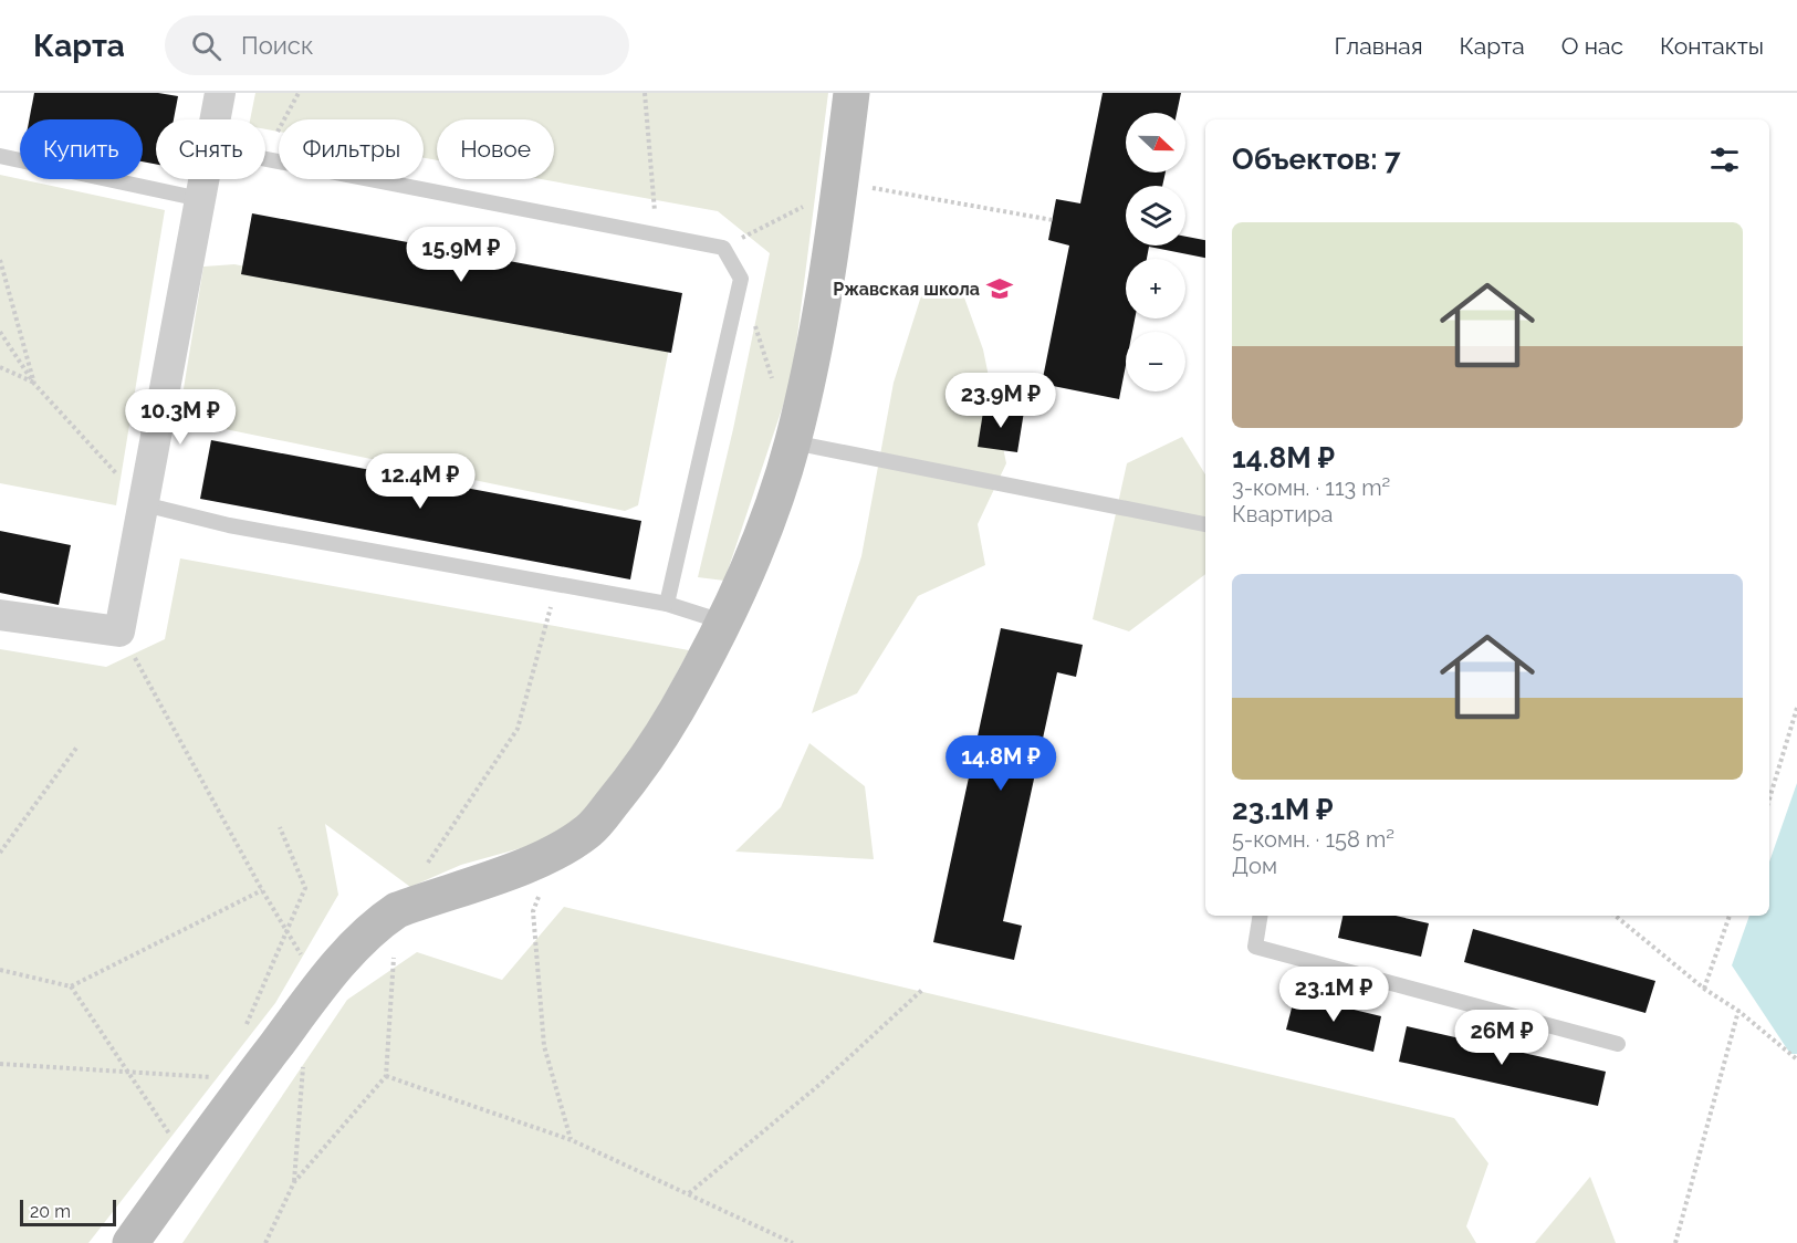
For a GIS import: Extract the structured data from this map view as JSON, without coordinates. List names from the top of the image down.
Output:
{
  "places": {
    "school or university": ["Ржавская школа"]
  },
  "scale_bar": "20 m",
  "north": "right",
  "page": {
    "header": "Карта",
    "search": "Поиск",
    "nav": [
      "Главная",
      "Карта",
      "О нас",
      "Контакты"
    ],
    "map_buttons": ["+", "−"],
    "chip": [
      "Купить",
      "Снять",
      "Фильтры",
      "Новое"
    ],
    "heading": "Объектов: 7",
    "list": [
      {
        "name": "14.8M ₽",
        "note": "3-комн. · 113 m² · Квартира"
      },
      {
        "name": "23.1M ₽",
        "note": "5-комн. · 158 m² · Дом"
      }
    ],
    "price": [
      "15.9M ₽",
      "23.9M ₽",
      "10.3M ₽",
      "12.4M ₽",
      "14.8M ₽",
      "23.1M ₽",
      "26M ₽"
    ],
    "scale": "20 m"
  }
}
